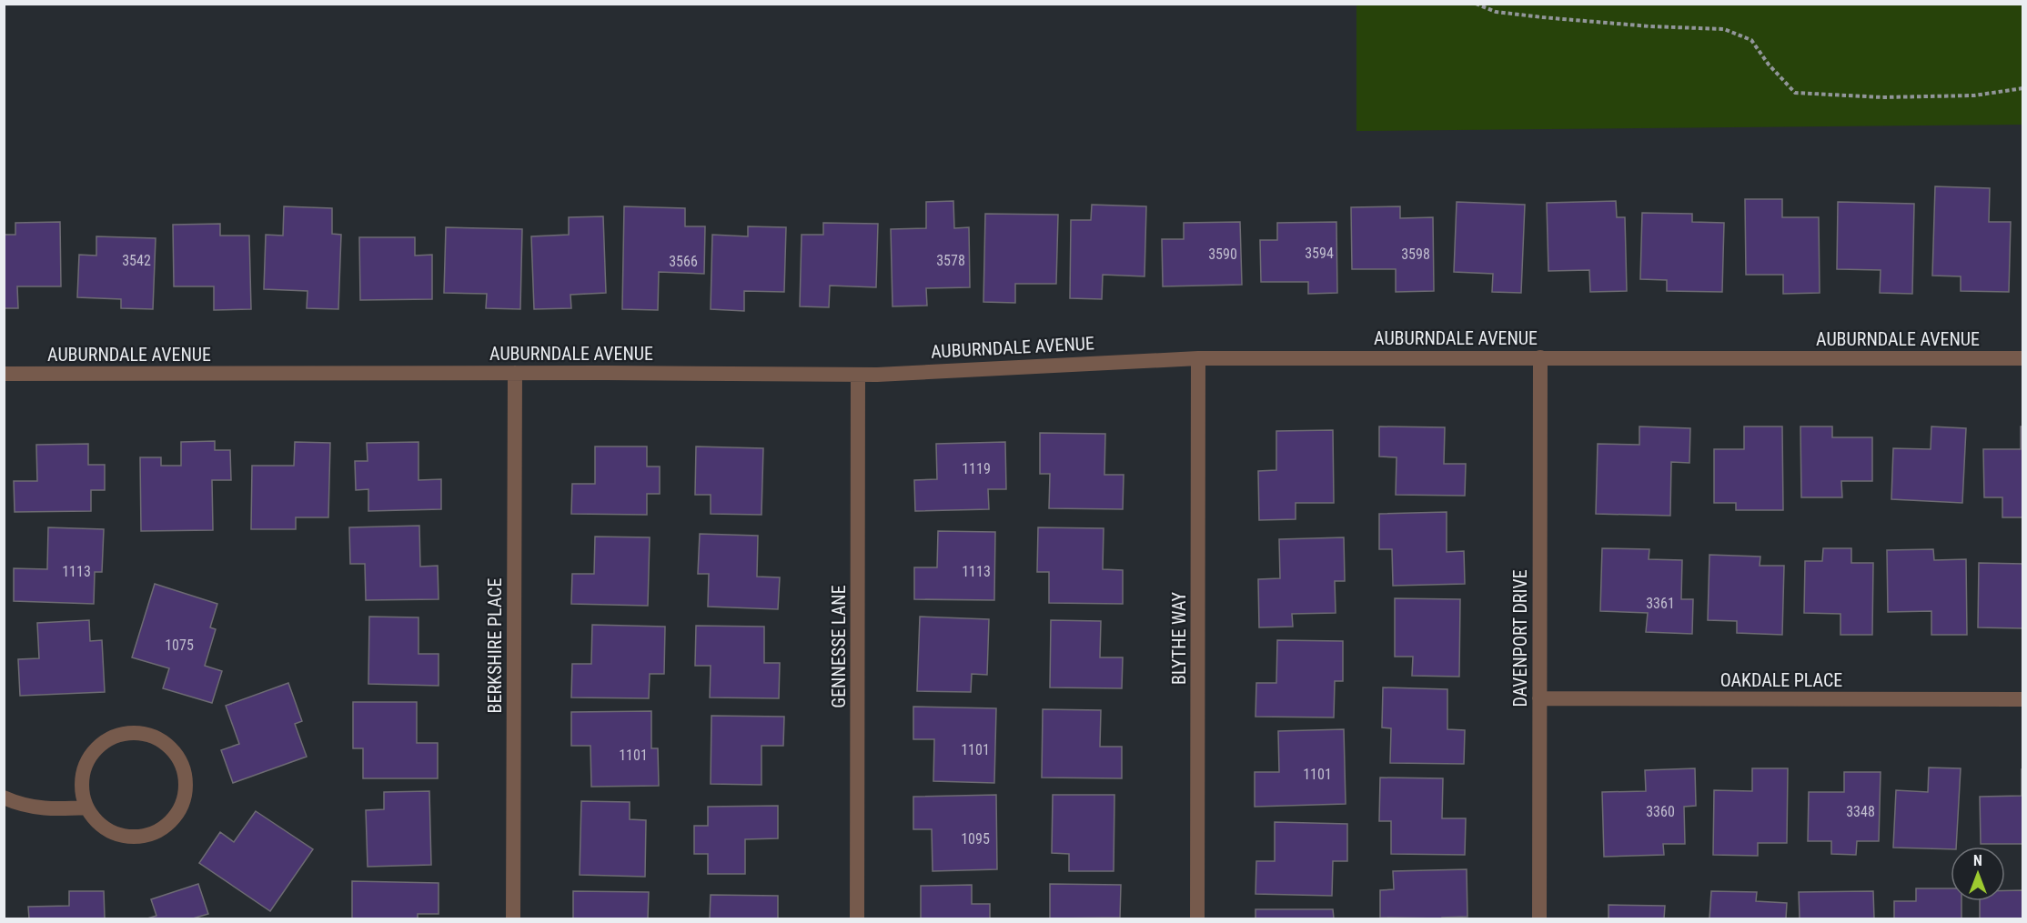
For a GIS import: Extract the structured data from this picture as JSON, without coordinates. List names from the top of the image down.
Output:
{
  "streets": {
    "street": [
      "AUBURNDALE AVENUE",
      "BLYTHE WAY",
      "DAVENPORT DRIVE",
      "BERKSHIRE PLACE",
      "GENNESSE LANE",
      "OAKDALE PLACE"
    ]
  },
  "crossings": [
    ["AUBURNDALE AVENUE", "BLYTHE WAY"],
    ["AUBURNDALE AVENUE", "DAVENPORT DRIVE"],
    ["AUBURNDALE AVENUE", "BERKSHIRE PLACE"],
    ["AUBURNDALE AVENUE", "GENNESSE LANE"],
    ["DAVENPORT DRIVE", "OAKDALE PLACE"]
  ],
  "house_numbers": [
    "3594",
    "3590",
    "3598",
    "3542",
    "3578",
    "3566",
    "1119",
    "1113",
    "1113",
    "3361",
    "1075",
    "1101",
    "1101",
    "1101",
    "3360",
    "3348",
    "1095"
  ],
  "north": "top"
}
